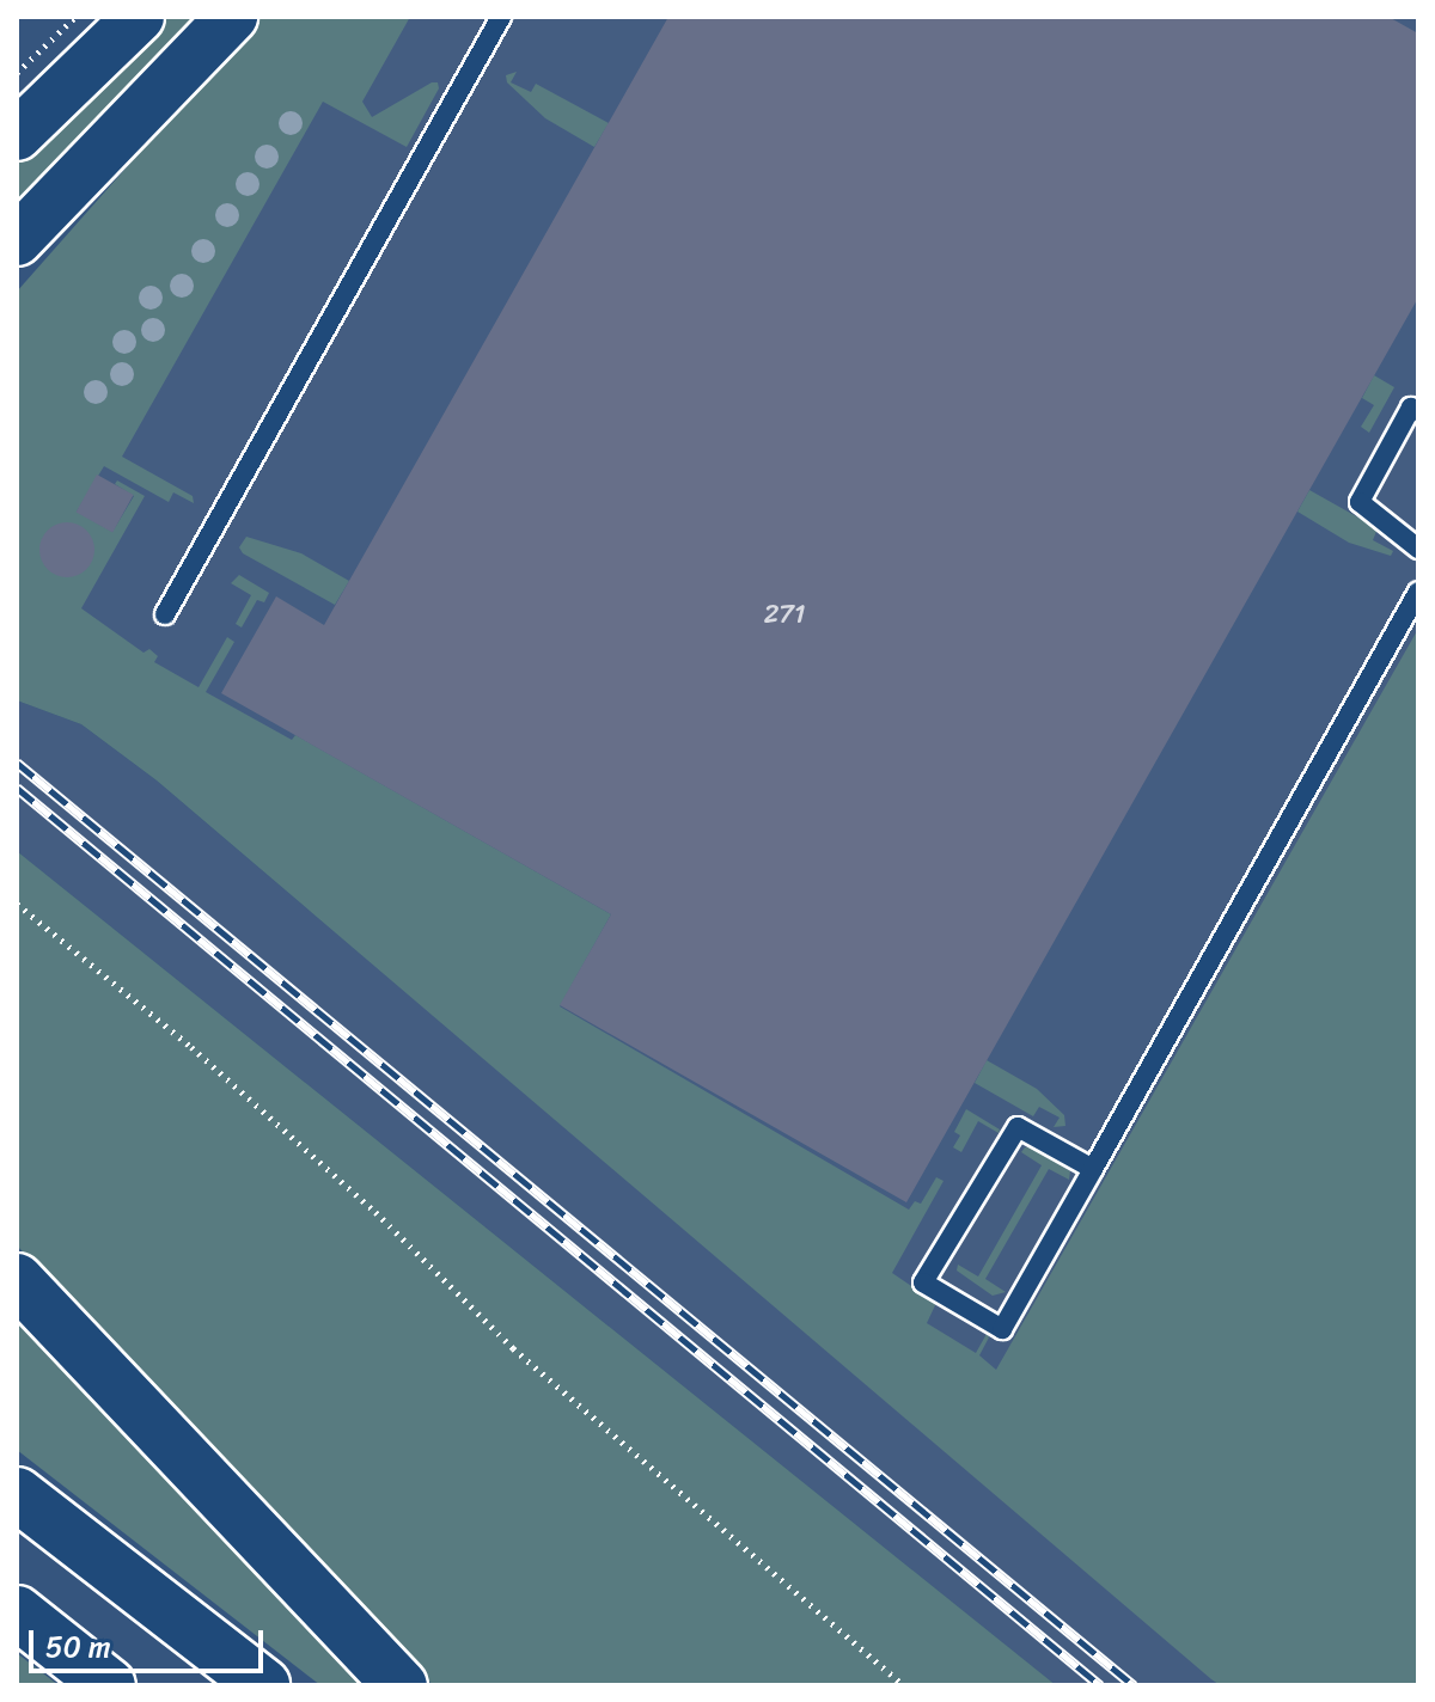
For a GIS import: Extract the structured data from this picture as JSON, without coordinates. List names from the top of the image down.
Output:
{
  "house_numbers": ["271"],
  "scale_bar": "50 m"
}
